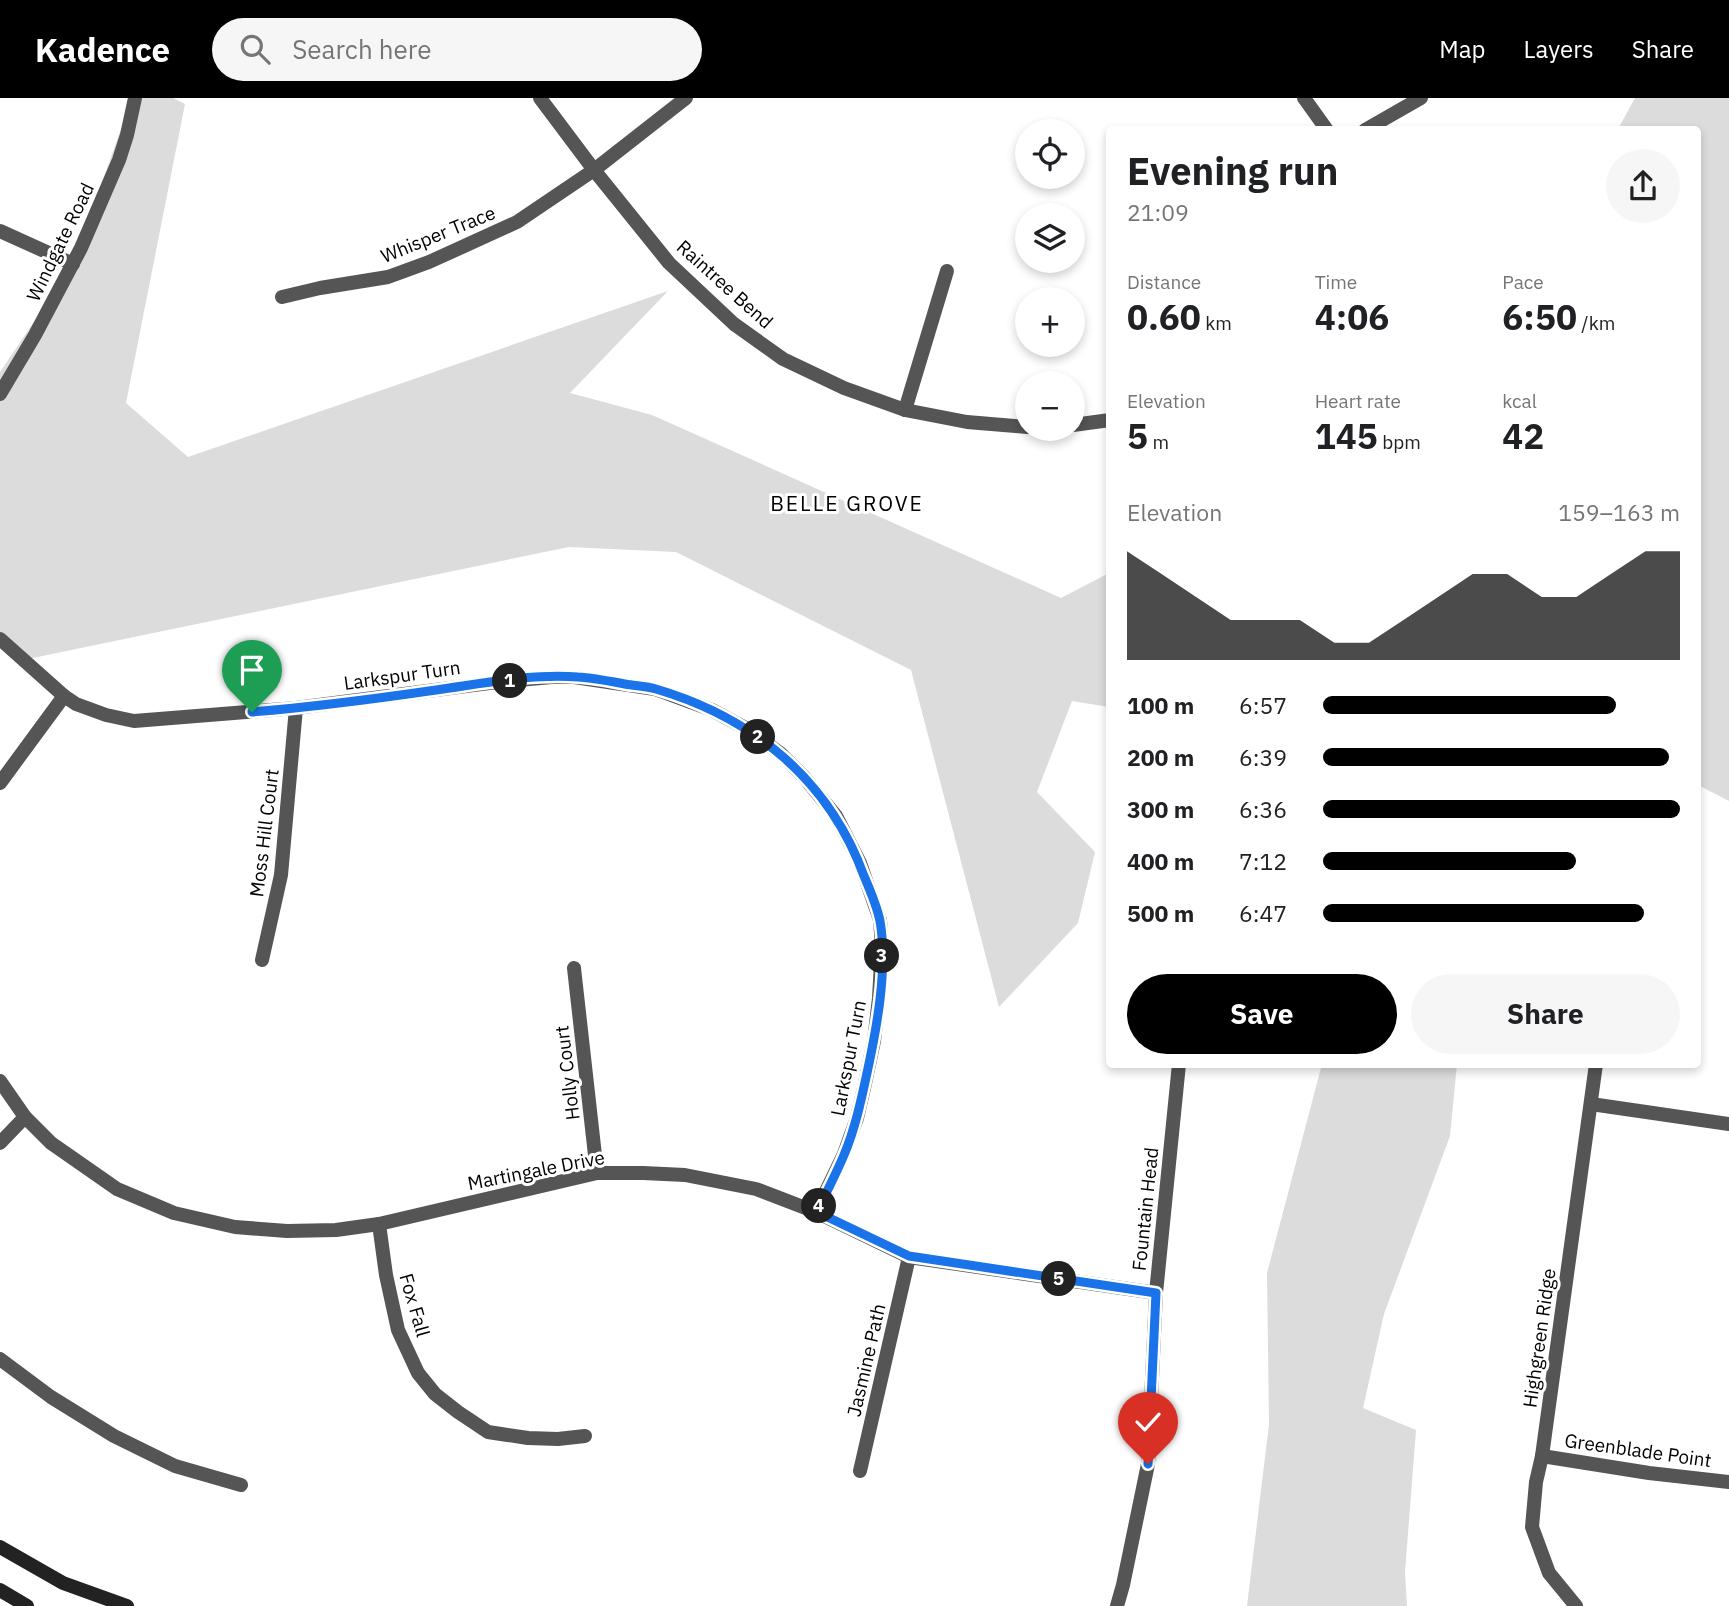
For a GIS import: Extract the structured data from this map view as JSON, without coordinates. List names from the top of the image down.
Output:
{
  "streets": {
    "street": [
      "Whisper Trace",
      "Windgate Road",
      "Raintree Bend",
      "Larkspur Turn",
      "Moss Hill Court",
      "Holly Court",
      "Martingale Drive",
      "Fountain Head",
      "Fox Fall",
      "Highgreen Ridge",
      "Jasmine Path",
      "Greenblade Point"
    ]
  },
  "crossings": [
    ["Whisper Trace", "Raintree Bend"],
    ["Larkspur Turn", "Moss Hill Court"],
    ["Larkspur Turn", "Martingale Drive"],
    ["Holly Court", "Martingale Drive"],
    ["Martingale Drive", "Fountain Head"],
    ["Martingale Drive", "Fox Fall"],
    ["Martingale Drive", "Jasmine Path"],
    ["Highgreen Ridge", "Greenblade Point"]
  ],
  "districts": ["BELLE GROVE"],
  "page": {
    "header": "Kadence",
    "search": "Search here",
    "nav": ["Map", "Layers", "Share"],
    "map_buttons": ["+", "−"],
    "heading": ["Evening run", "21:09"],
    "stats": [
      ["Distance", "0.60 km"],
      ["Time", "4:06"],
      ["Pace", "6:50 /km"],
      ["Elevation", "5 m"],
      ["Heart rate", "145 bpm"],
      ["kcal", "42"]
    ],
    "chart": ["Elevation", "159–163 m"],
    "pins": [
      "1",
      "2",
      "3",
      "4",
      "5"
    ],
    "list": [
      {
        "name": "100 m",
        "note": "6:57"
      },
      {
        "name": "200 m",
        "note": "6:39"
      },
      {
        "name": "300 m",
        "note": "6:36"
      },
      {
        "name": "400 m",
        "note": "7:12"
      },
      {
        "name": "500 m",
        "note": "6:47"
      }
    ],
    "buttons": ["Save", "Share"]
  }
}
